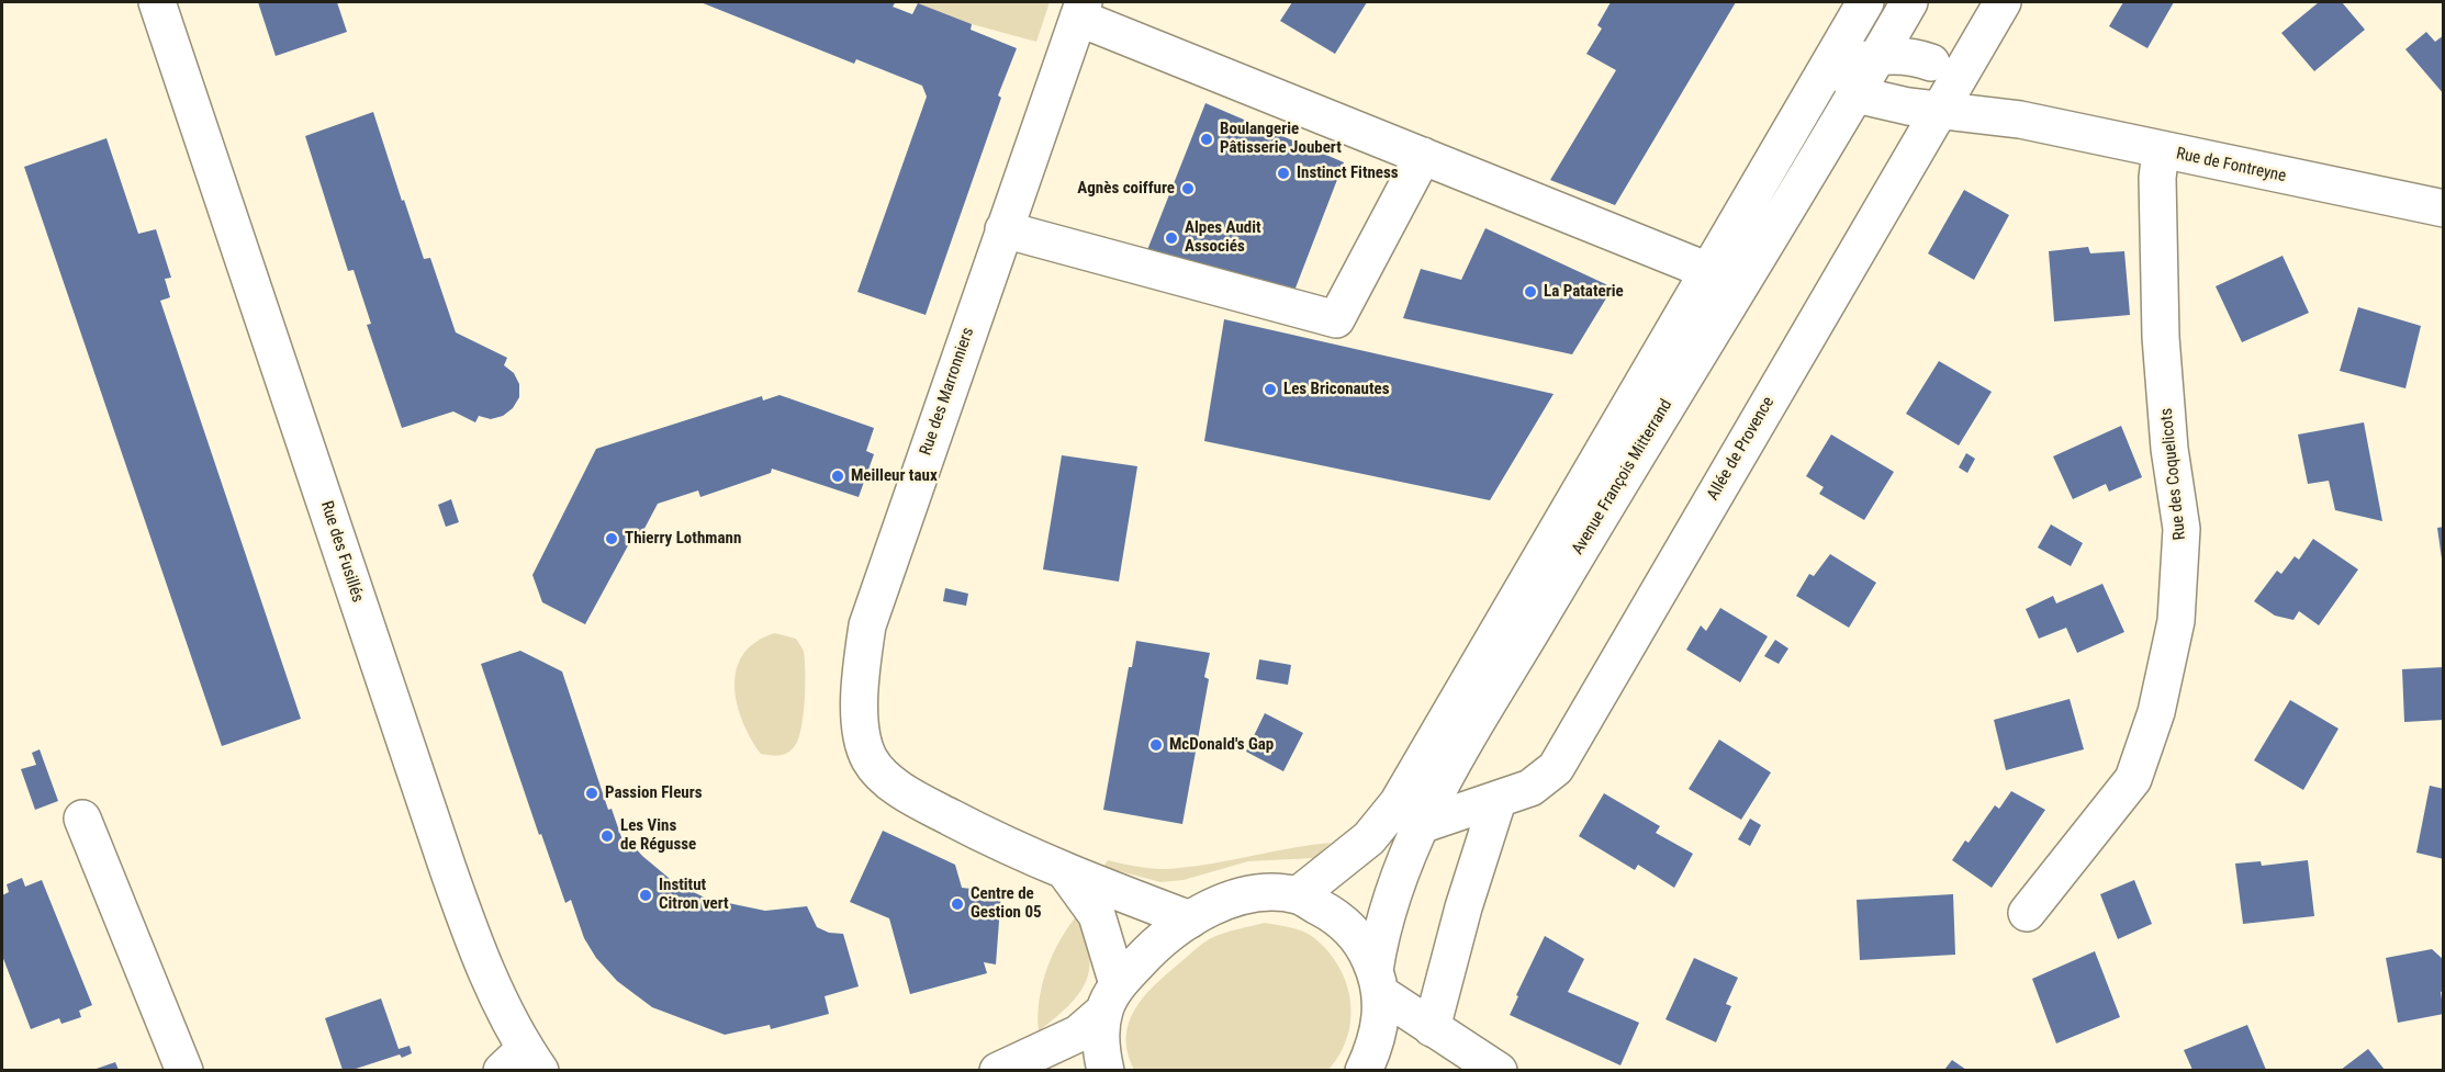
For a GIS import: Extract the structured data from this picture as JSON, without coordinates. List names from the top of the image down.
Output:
{
  "streets": {
    "street": [
      "Rue de Fontreyne",
      "Rue des Marronniers",
      "Allée de Provence",
      "Rue des Coquelicots",
      "Avenue François Mitterrand",
      "Rue des Fusillés"
    ]
  },
  "crossings": [
    ["Rue de Fontreyne", "Allée de Provence"],
    ["Rue de Fontreyne", "Rue des Coquelicots"],
    ["Rue de Fontreyne", "Avenue François Mitterrand"],
    ["Allée de Provence", "Avenue François Mitterrand"]
  ],
  "places": [
    "Boulangerie Pâtisserie Joubert",
    "Instinct Fitness",
    "Agnès coiffure",
    "Alpes Audit Associés",
    "La Pataterie",
    "Les Briconautes",
    "Meilleur taux",
    "Thierry Lothmann",
    "McDonald's Gap",
    "Passion Fleurs",
    "Les Vins de Régusse",
    "Institut Citron vert",
    "Centre de Gestion 05"
  ]
}
